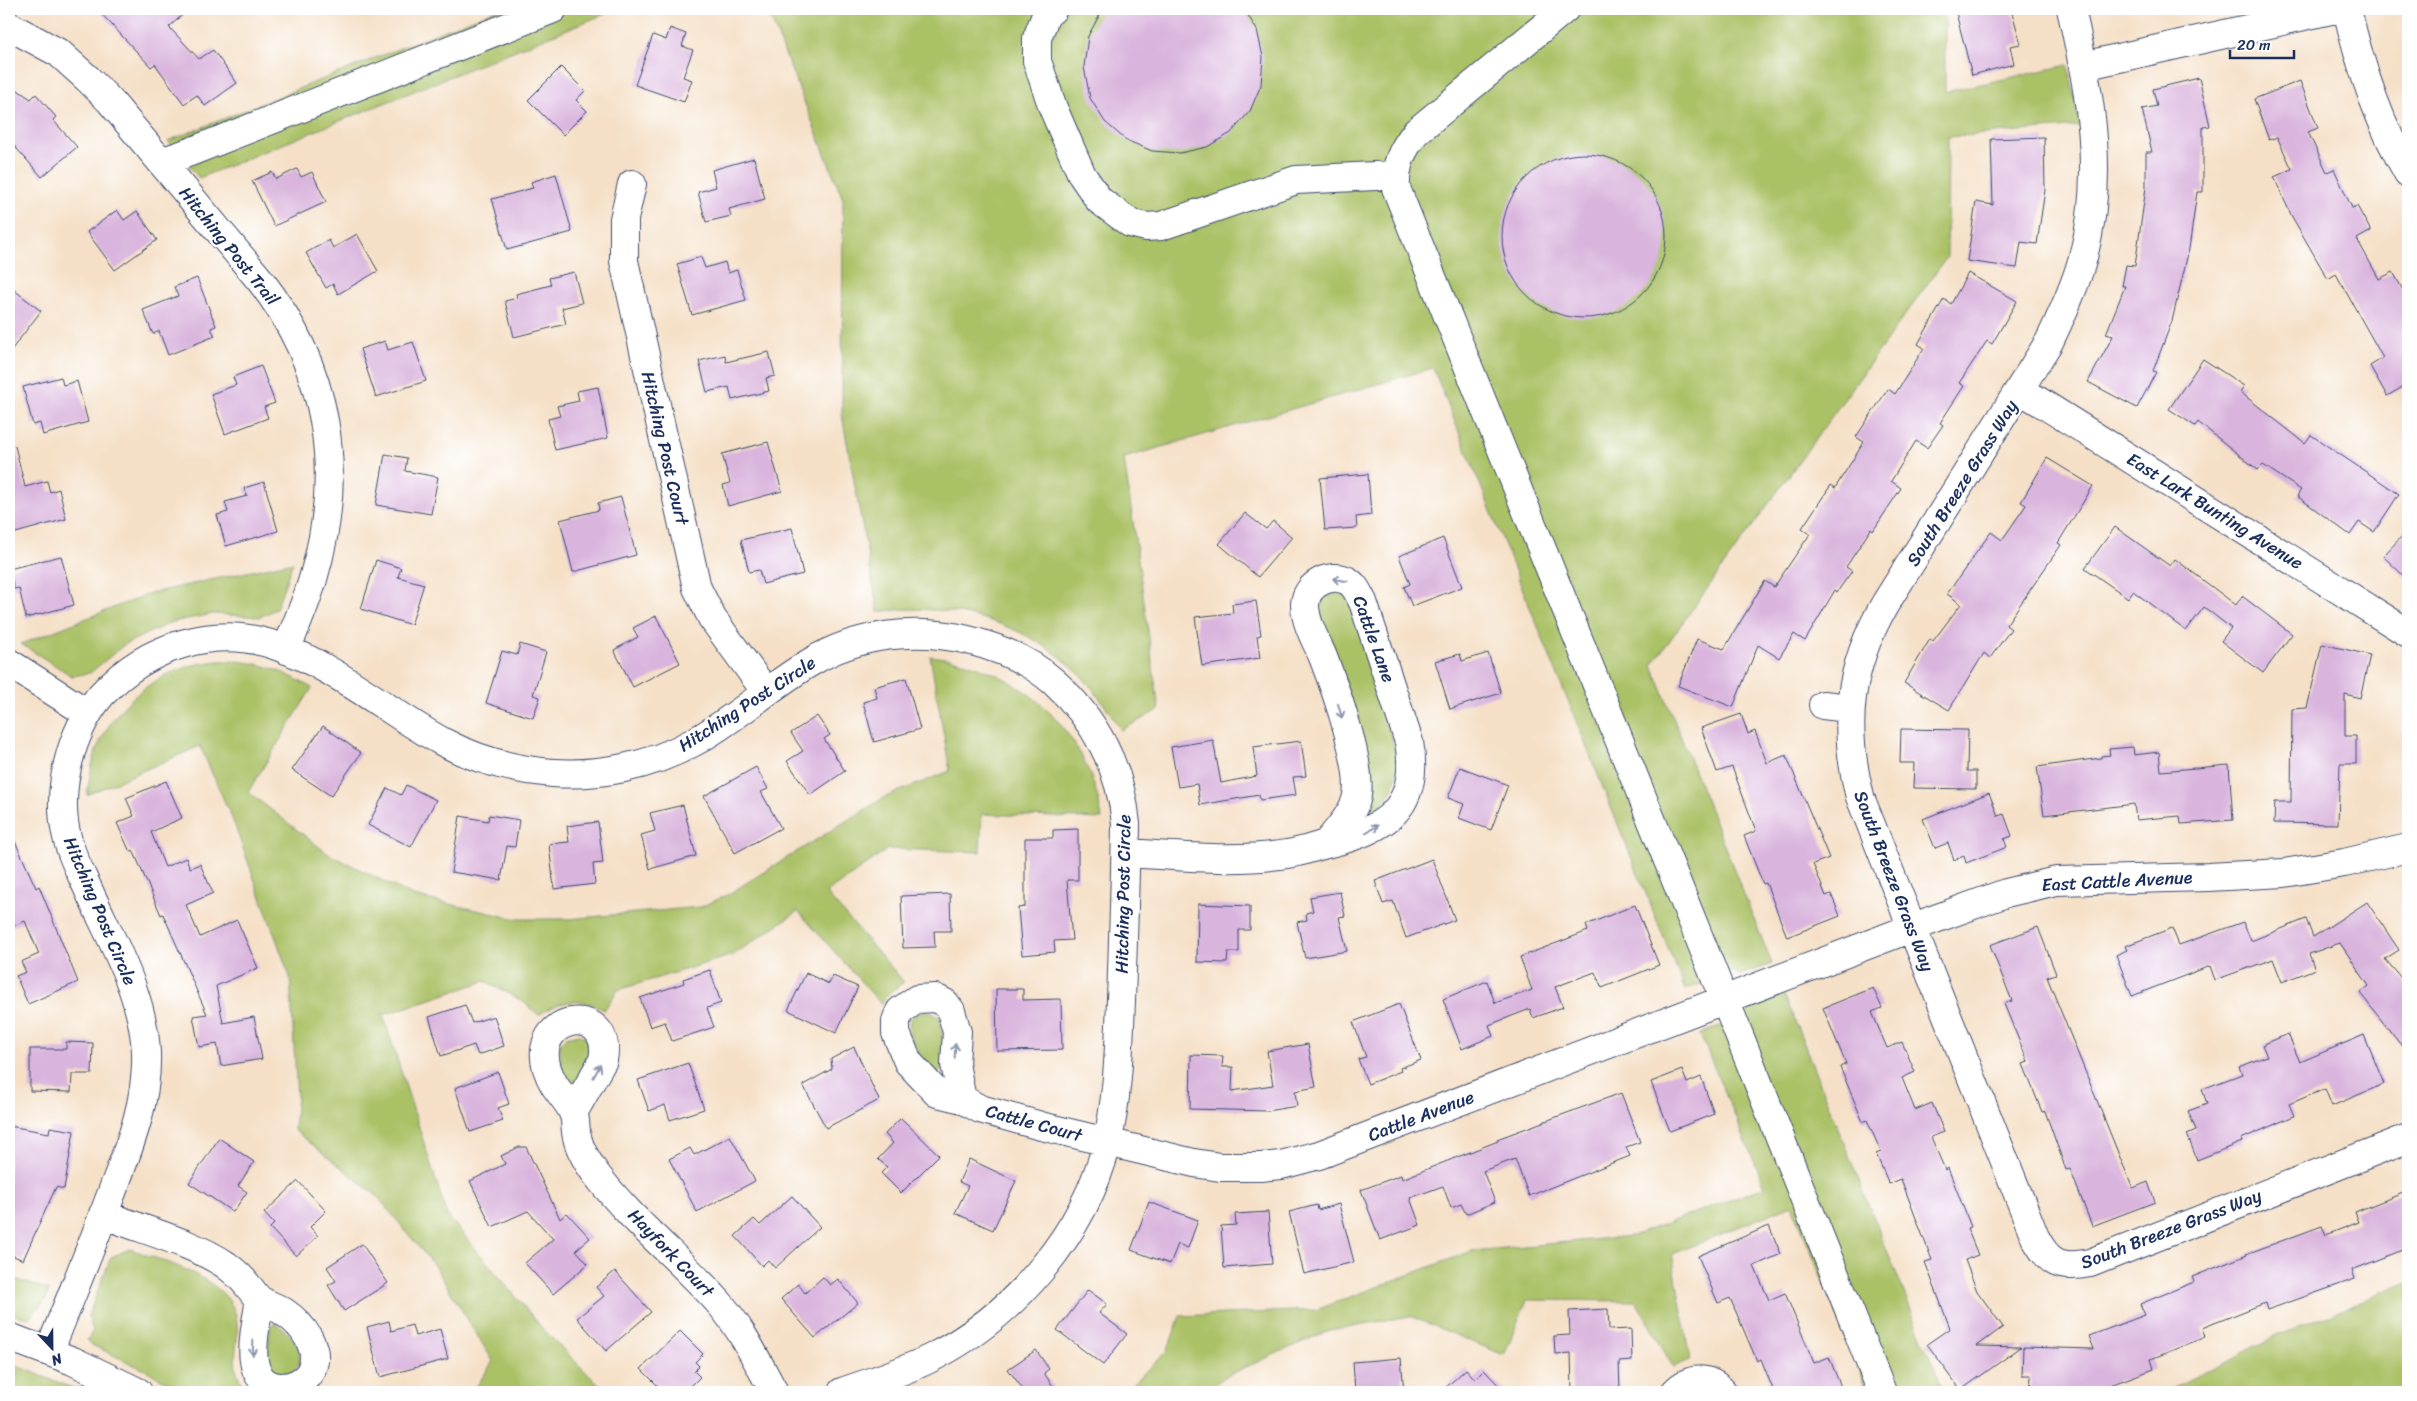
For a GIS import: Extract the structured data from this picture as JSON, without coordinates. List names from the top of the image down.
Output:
{
  "streets": {
    "street": [
      "Hitching Post Trail",
      "Hitching Post Court",
      "South Breeze Grass Way",
      "East Lark Bunting Avenue",
      "Cattle Lane",
      "Hitching Post Circle",
      "East Cattle Avenue",
      "Cattle Avenue",
      "Cattle Court",
      "Hayfork Court"
    ]
  },
  "crossings": [
    ["Hitching Post Trail", "Hitching Post Circle"],
    ["Hitching Post Court", "Hitching Post Circle"],
    ["South Breeze Grass Way", "East Lark Bunting Avenue"],
    ["South Breeze Grass Way", "East Cattle Avenue"],
    ["Cattle Lane", "Hitching Post Circle"],
    ["Hitching Post Circle", "Cattle Avenue"],
    ["Hitching Post Circle", "Cattle Court"],
    ["East Cattle Avenue", "Cattle Avenue"],
    ["Cattle Avenue", "Cattle Court"]
  ],
  "scale_bar": "20 m",
  "north": "bottom"
}
